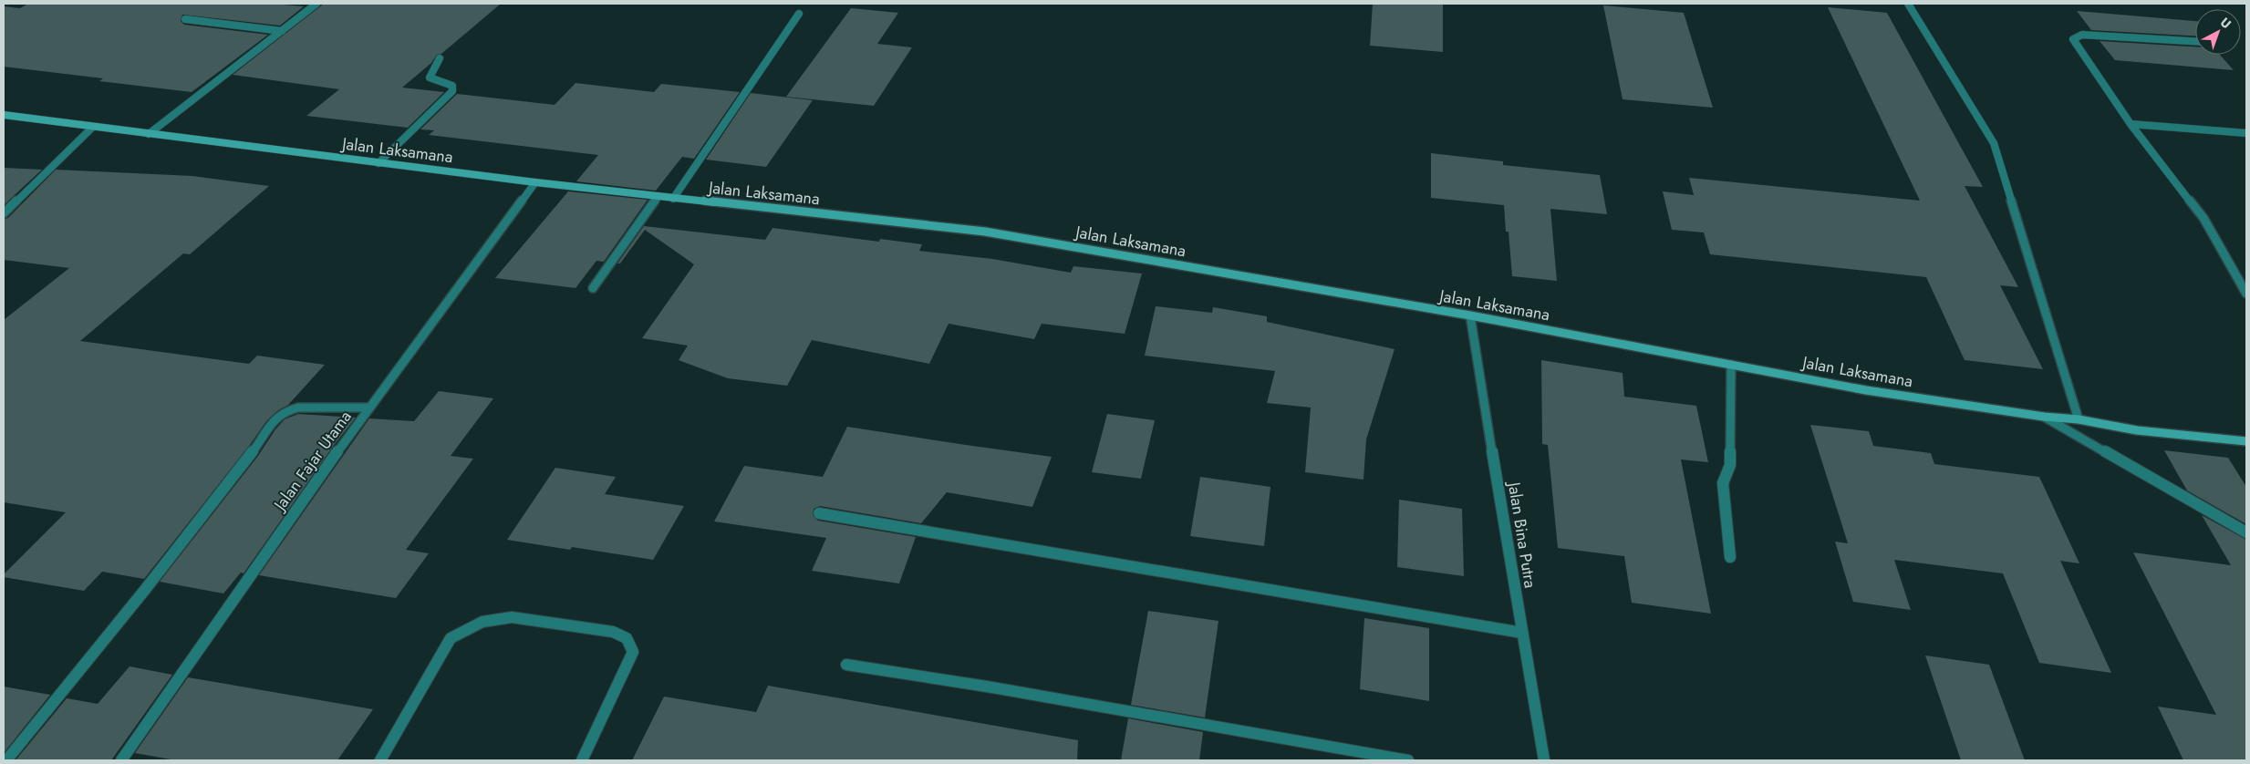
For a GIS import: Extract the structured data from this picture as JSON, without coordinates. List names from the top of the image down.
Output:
{
  "streets": {
    "main road": ["Jalan Laksamana"],
    "street": ["Jalan Fajar Utama", "Jalan Bina Putra"]
  },
  "crossings": [
    ["Jalan Laksamana", "Jalan Fajar Utama"],
    ["Jalan Laksamana", "Jalan Bina Putra"]
  ],
  "north": "top right"
}
